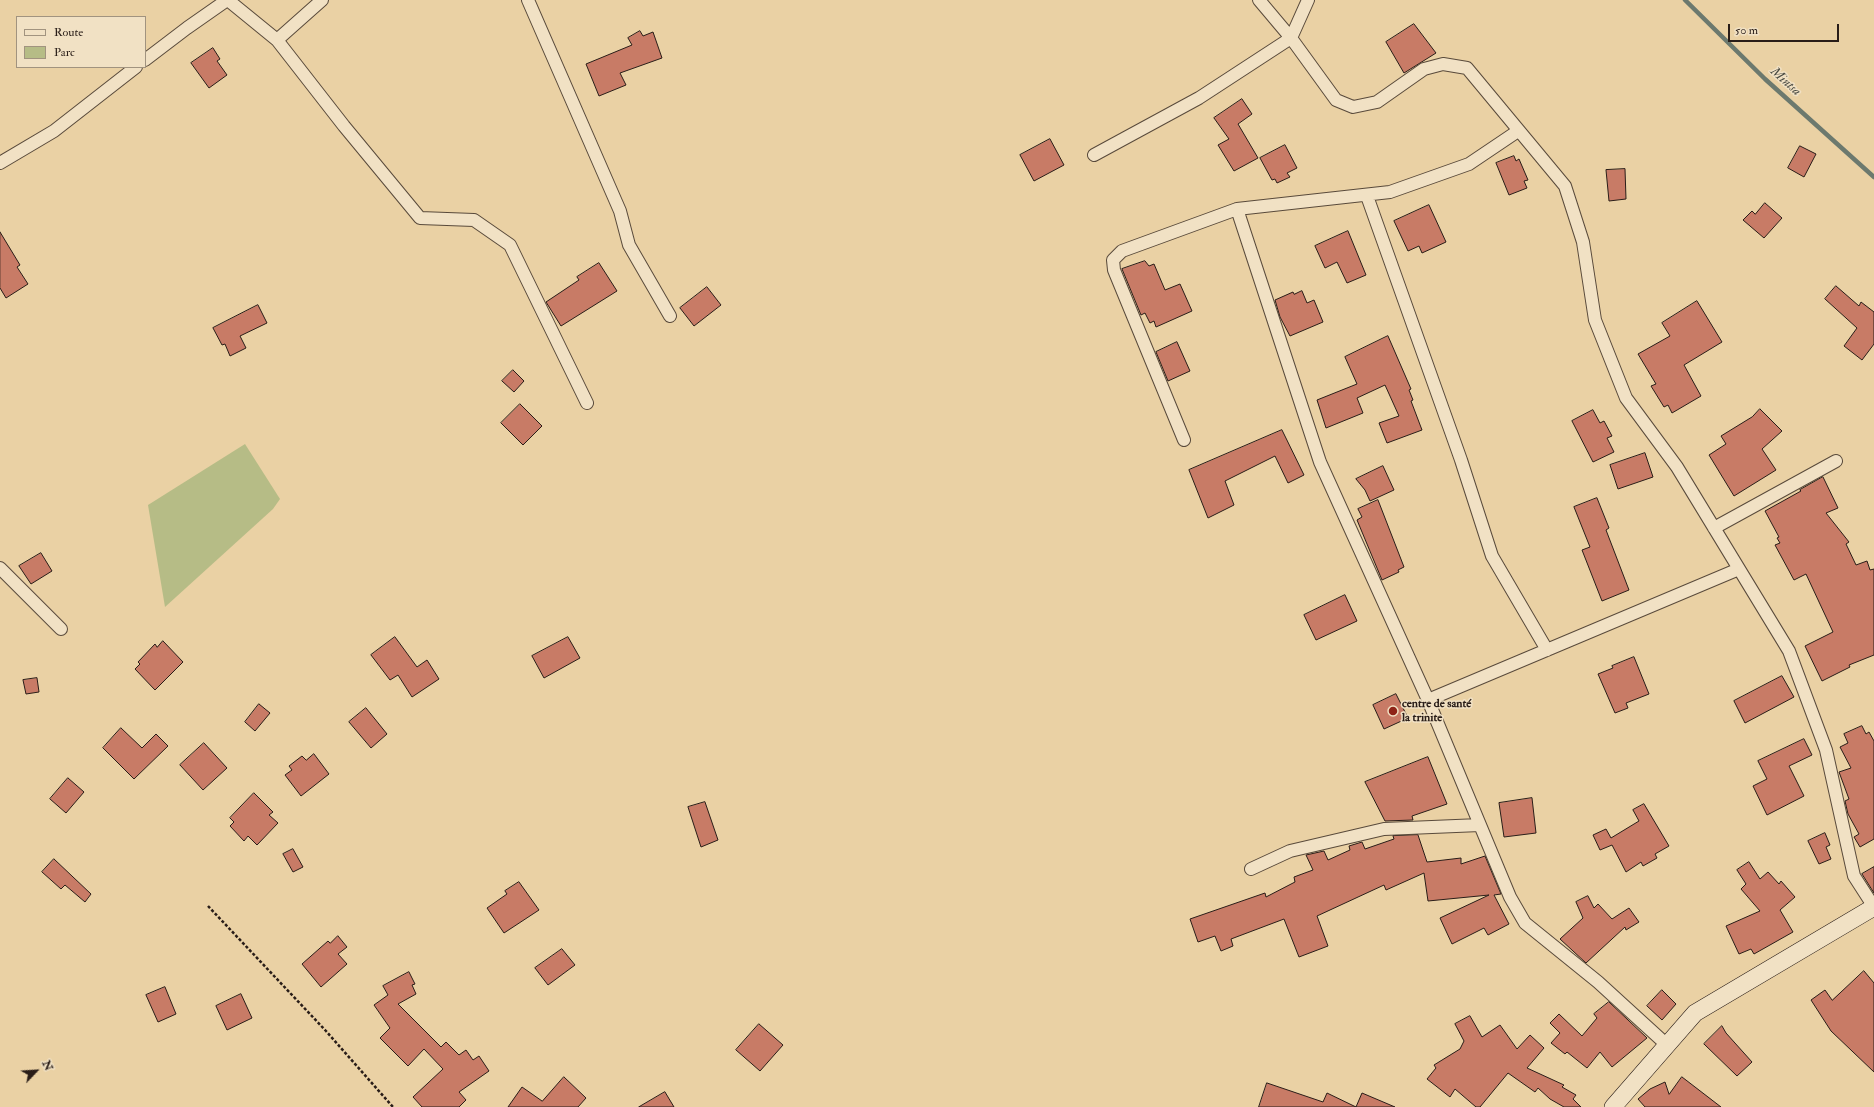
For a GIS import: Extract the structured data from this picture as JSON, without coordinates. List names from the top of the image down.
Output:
{
  "water": ["Mintsa"],
  "places": ["centre de santé la trinite"],
  "legend": ["Route", "Parc"],
  "scale_bar": "50 m",
  "north": "top right"
}
